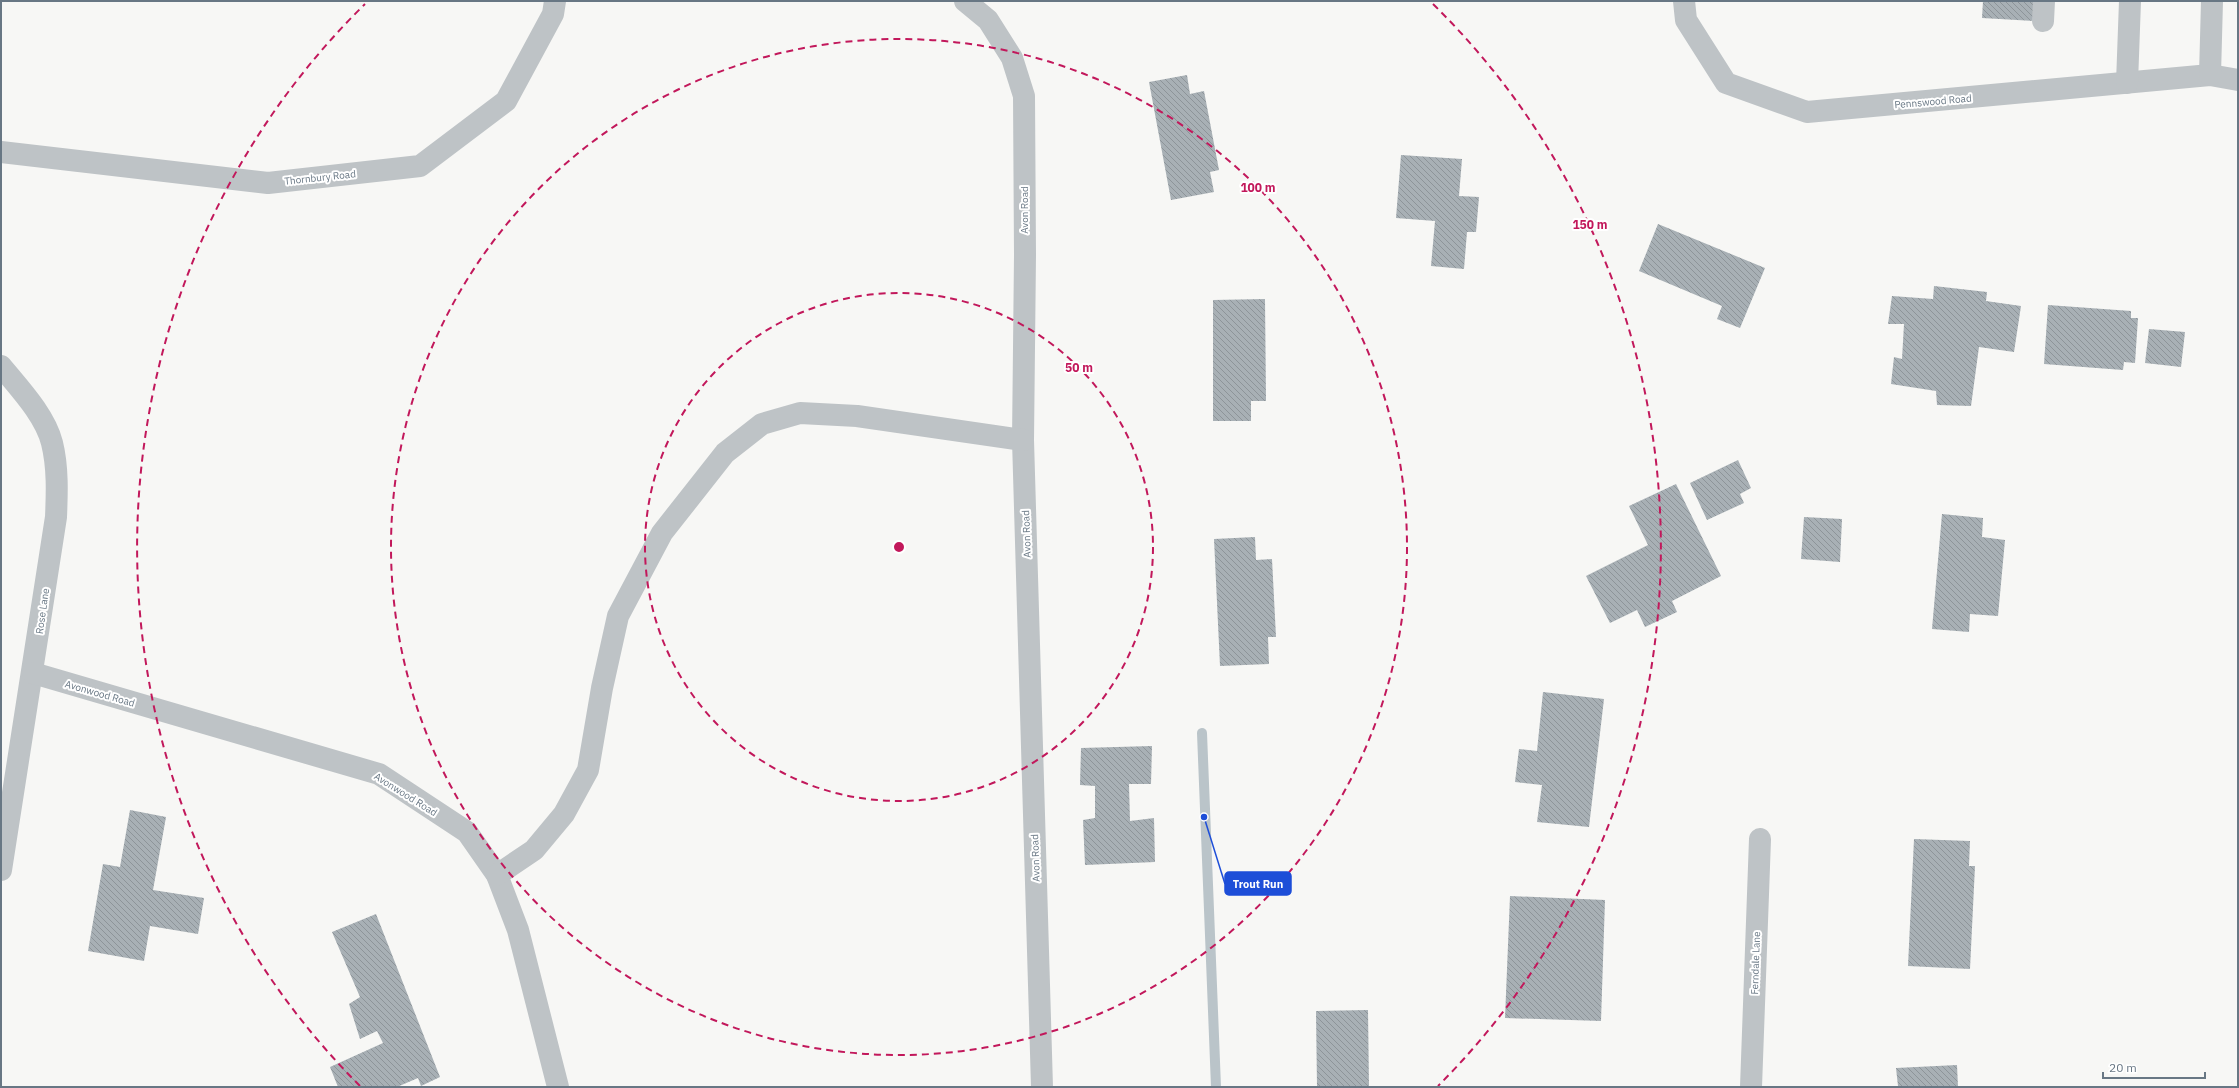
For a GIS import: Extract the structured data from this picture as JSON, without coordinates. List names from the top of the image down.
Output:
{
  "streets": {
    "street": [
      "Pennswood Road",
      "Thornbury Road",
      "Avon Road",
      "Rose Lane",
      "Avonwood Road",
      "Ferndale Lane"
    ]
  },
  "crossings": [
    ["Rose Lane", "Avonwood Road"]
  ],
  "places": ["Trout Run"],
  "scale_bar": "20 m",
  "rings": ["100 m", "150 m", "50 m"]
}
